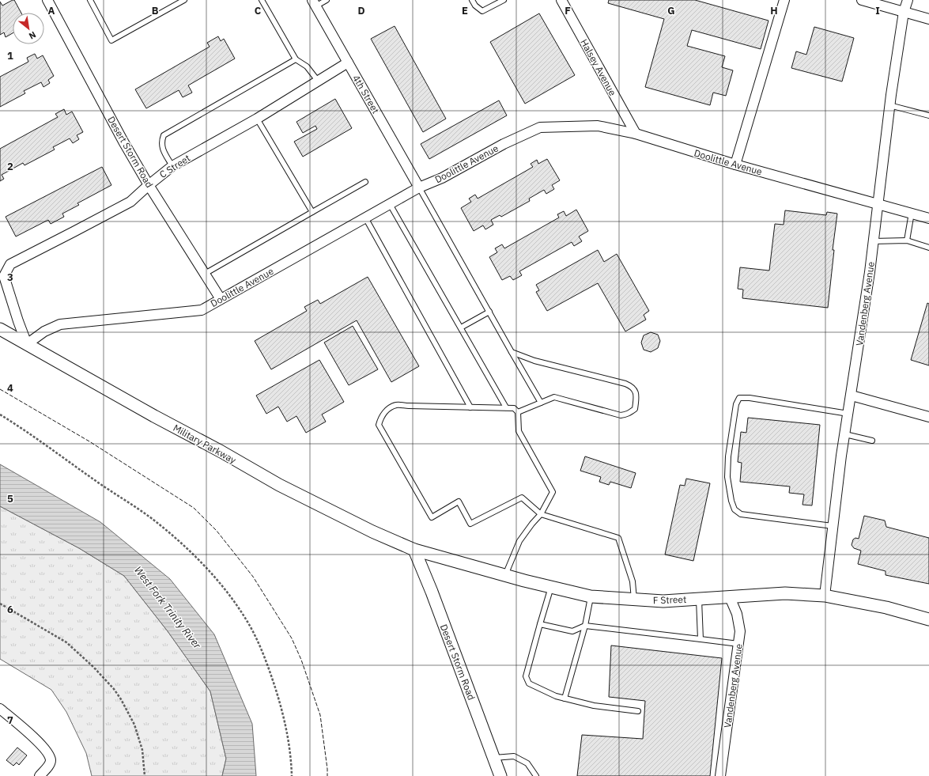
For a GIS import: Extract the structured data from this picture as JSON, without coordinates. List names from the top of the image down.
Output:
{
  "streets": {
    "street": [
      "Halsey Avenue",
      "4th Street",
      "Desert Storm Road",
      "Doolittle Avenue",
      "C Street",
      "Vandenberg Avenue",
      "Military Parkway",
      "F Street"
    ]
  },
  "crossings": [
    ["Halsey Avenue", "Doolittle Avenue"],
    ["4th Street", "Doolittle Avenue"],
    ["4th Street", "C Street"],
    ["Desert Storm Road", "Doolittle Avenue"],
    ["Desert Storm Road", "C Street"],
    ["Desert Storm Road", "Military Parkway"],
    ["Desert Storm Road", "F Street"],
    ["Doolittle Avenue", "C Street"],
    ["Doolittle Avenue", "Vandenberg Avenue"],
    ["Doolittle Avenue", "Military Parkway"],
    ["C Street", "Military Parkway"],
    ["Vandenberg Avenue", "F Street"],
    ["Military Parkway", "F Street"]
  ],
  "water": ["West Fork Trinity River"],
  "north": "bottom right",
  "grid": {
    "columns": [
      "A",
      "B",
      "C",
      "D",
      "E",
      "F",
      "G",
      "H",
      "I"
    ],
    "rows": [
      "1",
      "2",
      "3",
      "4",
      "5",
      "6",
      "7"
    ]
  }
}
